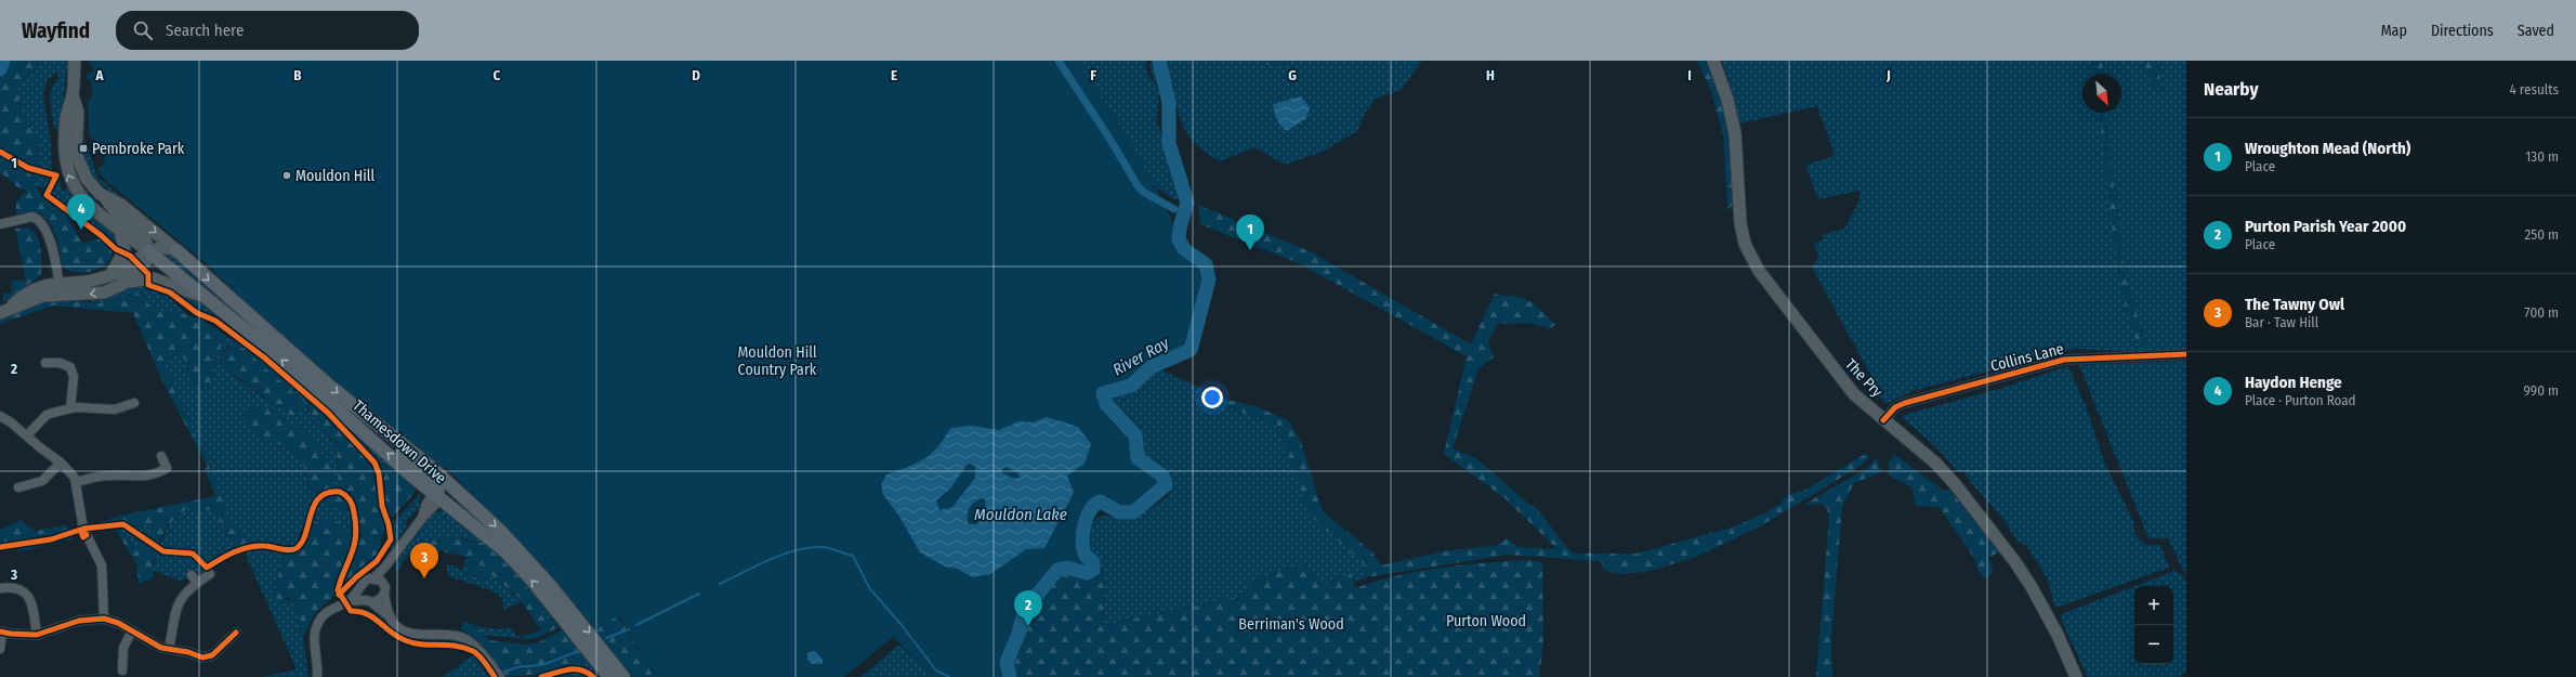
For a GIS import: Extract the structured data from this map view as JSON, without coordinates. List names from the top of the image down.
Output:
{
  "streets": {
    "main road": ["The Pry", "Thamesdown Drive"],
    "street": ["Collins Lane"]
  },
  "crossings": [
    ["Collins Lane", "The Pry"]
  ],
  "water": ["River Ray", "Mouldon Lake"],
  "parks": ["Mouldon Hill Country Park", "Purton Wood", "Berriman's Wood"],
  "places": {
    "transit": ["Pembroke Park"],
    "other": ["Mouldon Hill"]
  },
  "north": "bottom right",
  "page": {
    "header": "Wayfind",
    "search": "Search here",
    "nav": ["Map", "Directions", "Saved"],
    "heading": ["Nearby", "4 results"],
    "list": [
      {
        "mark": "1",
        "name": "Wroughton Mead (North)",
        "note": "Place",
        "value": "130 m"
      },
      {
        "mark": "2",
        "name": "Purton Parish Year 2000",
        "note": "Place",
        "value": "250 m"
      },
      {
        "mark": "3",
        "name": "The Tawny Owl",
        "note": "Bar · Taw Hill",
        "value": "700 m"
      },
      {
        "mark": "4",
        "name": "Haydon Henge",
        "note": "Place · Purton Road",
        "value": "990 m"
      }
    ],
    "pins": [
      "4",
      "1",
      "3",
      "2"
    ],
    "map_buttons": ["+", "−"]
  },
  "grid": {
    "columns": [
      "A",
      "B",
      "C",
      "D",
      "E",
      "F",
      "G",
      "H",
      "I",
      "J"
    ],
    "rows": ["1", "2", "3"]
  }
}
